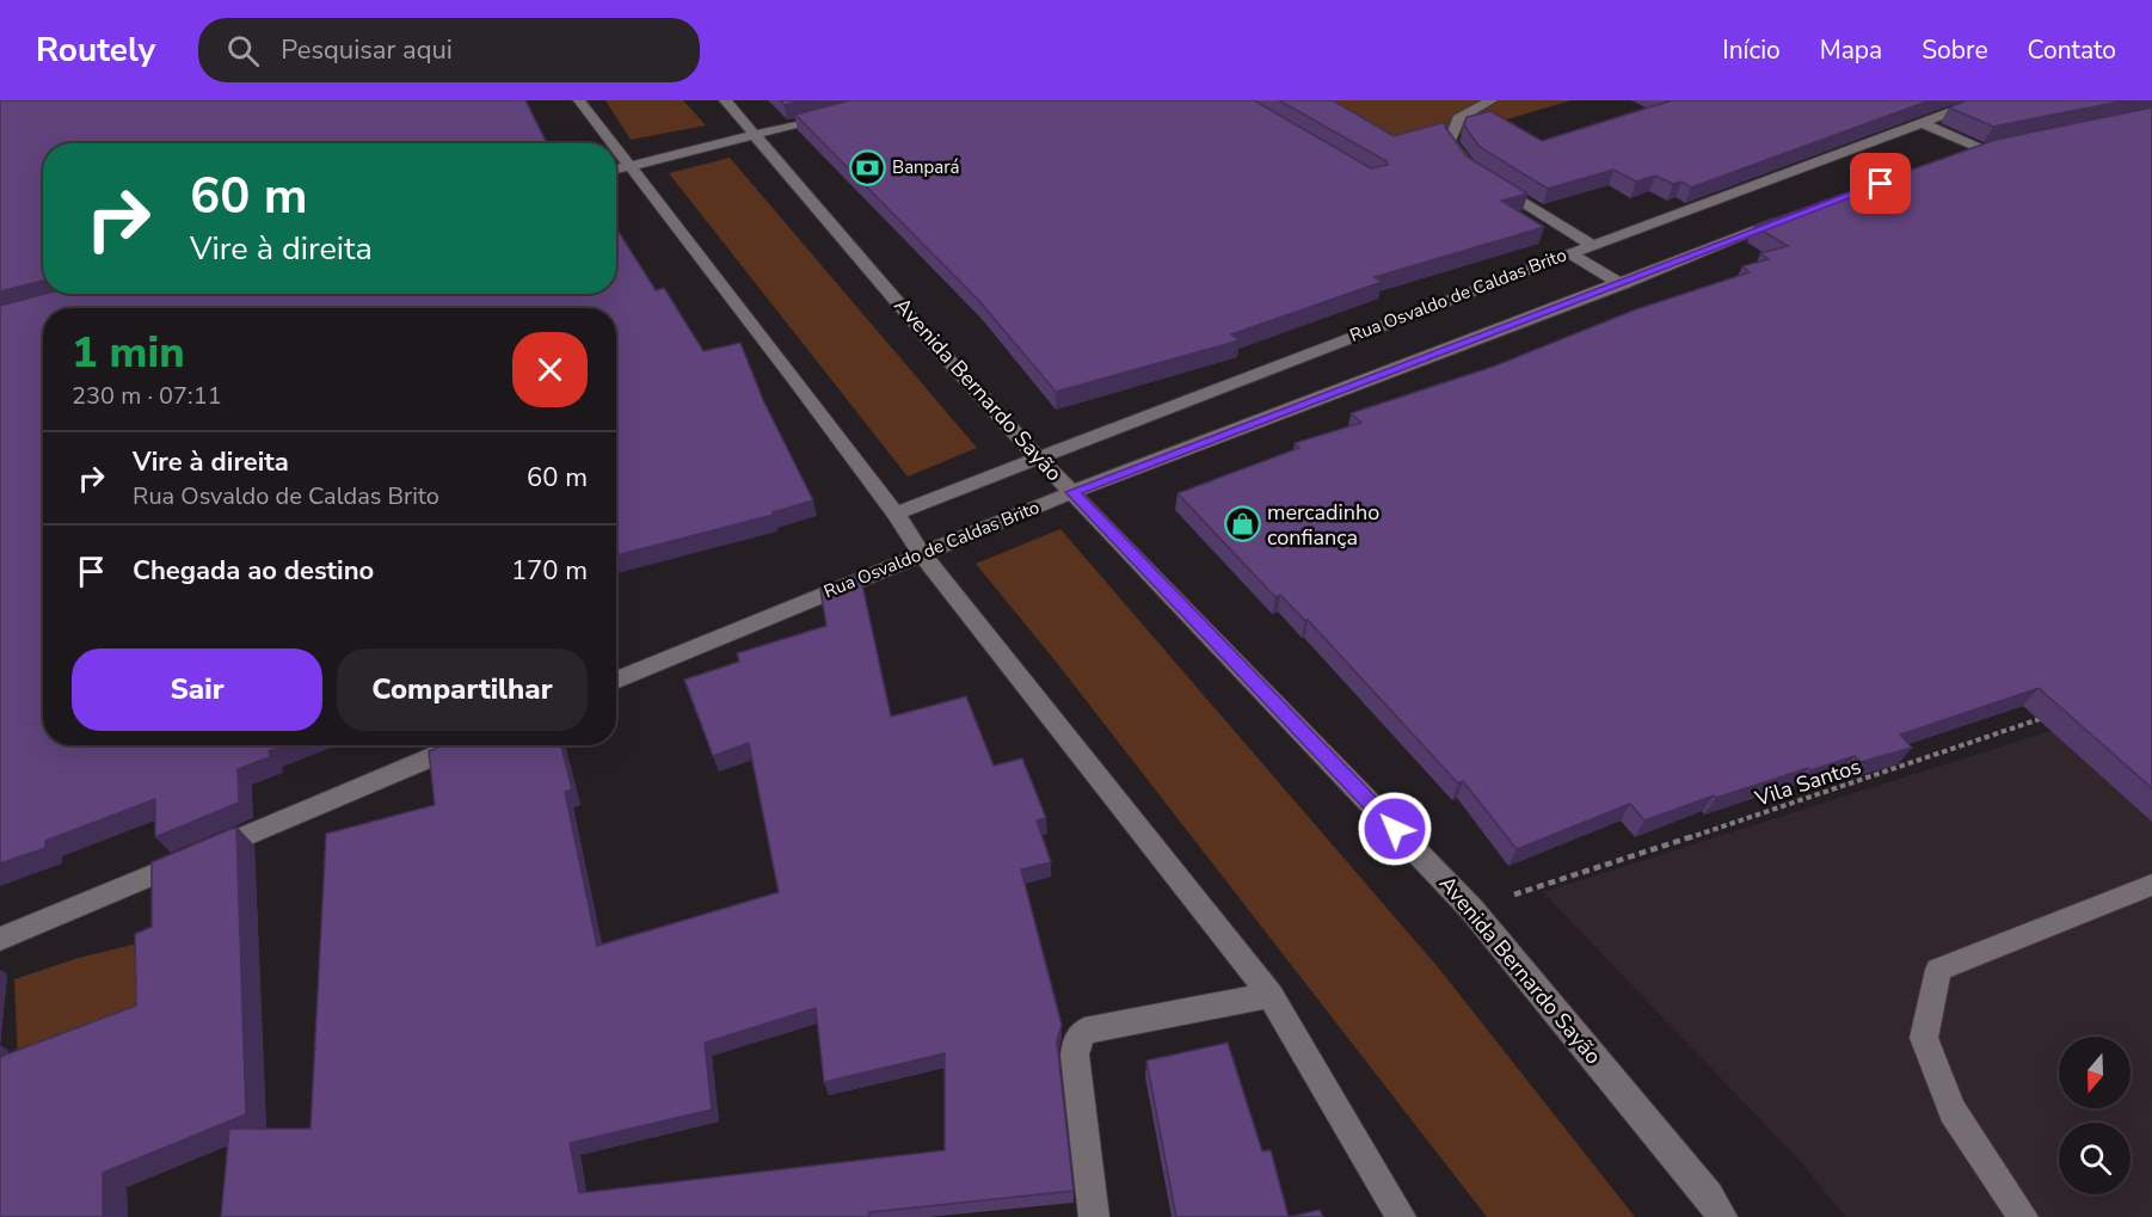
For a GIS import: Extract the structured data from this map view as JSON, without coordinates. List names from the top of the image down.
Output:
{
  "streets": {
    "street": ["Rua Osvaldo de Caldas Brito", "Avenida Bernardo Sayão"],
    "path": ["Vila Santos"]
  },
  "crossings": [
    ["Rua Osvaldo de Caldas Brito", "Avenida Bernardo Sayão"],
    ["Avenida Bernardo Sayão", "Vila Santos"]
  ],
  "places": {
    "bank": ["Banpará"],
    "shop": ["mercadinho confiança"]
  },
  "north": "bottom",
  "page": {
    "header": "Routely",
    "search": "Pesquisar aqui",
    "nav": [
      "Início",
      "Mapa",
      "Sobre",
      "Contato"
    ],
    "turn": ["60 m", "Vire à direita"],
    "heading": ["1 min", "230 m · 07:11"],
    "list": [
      {
        "name": "Vire à direita",
        "note": "Rua Osvaldo de Caldas Brito",
        "value": "60 m"
      },
      {
        "name": "Chegada ao destino",
        "value": "170 m"
      }
    ],
    "buttons": ["Sair", "Compartilhar"]
  }
}
